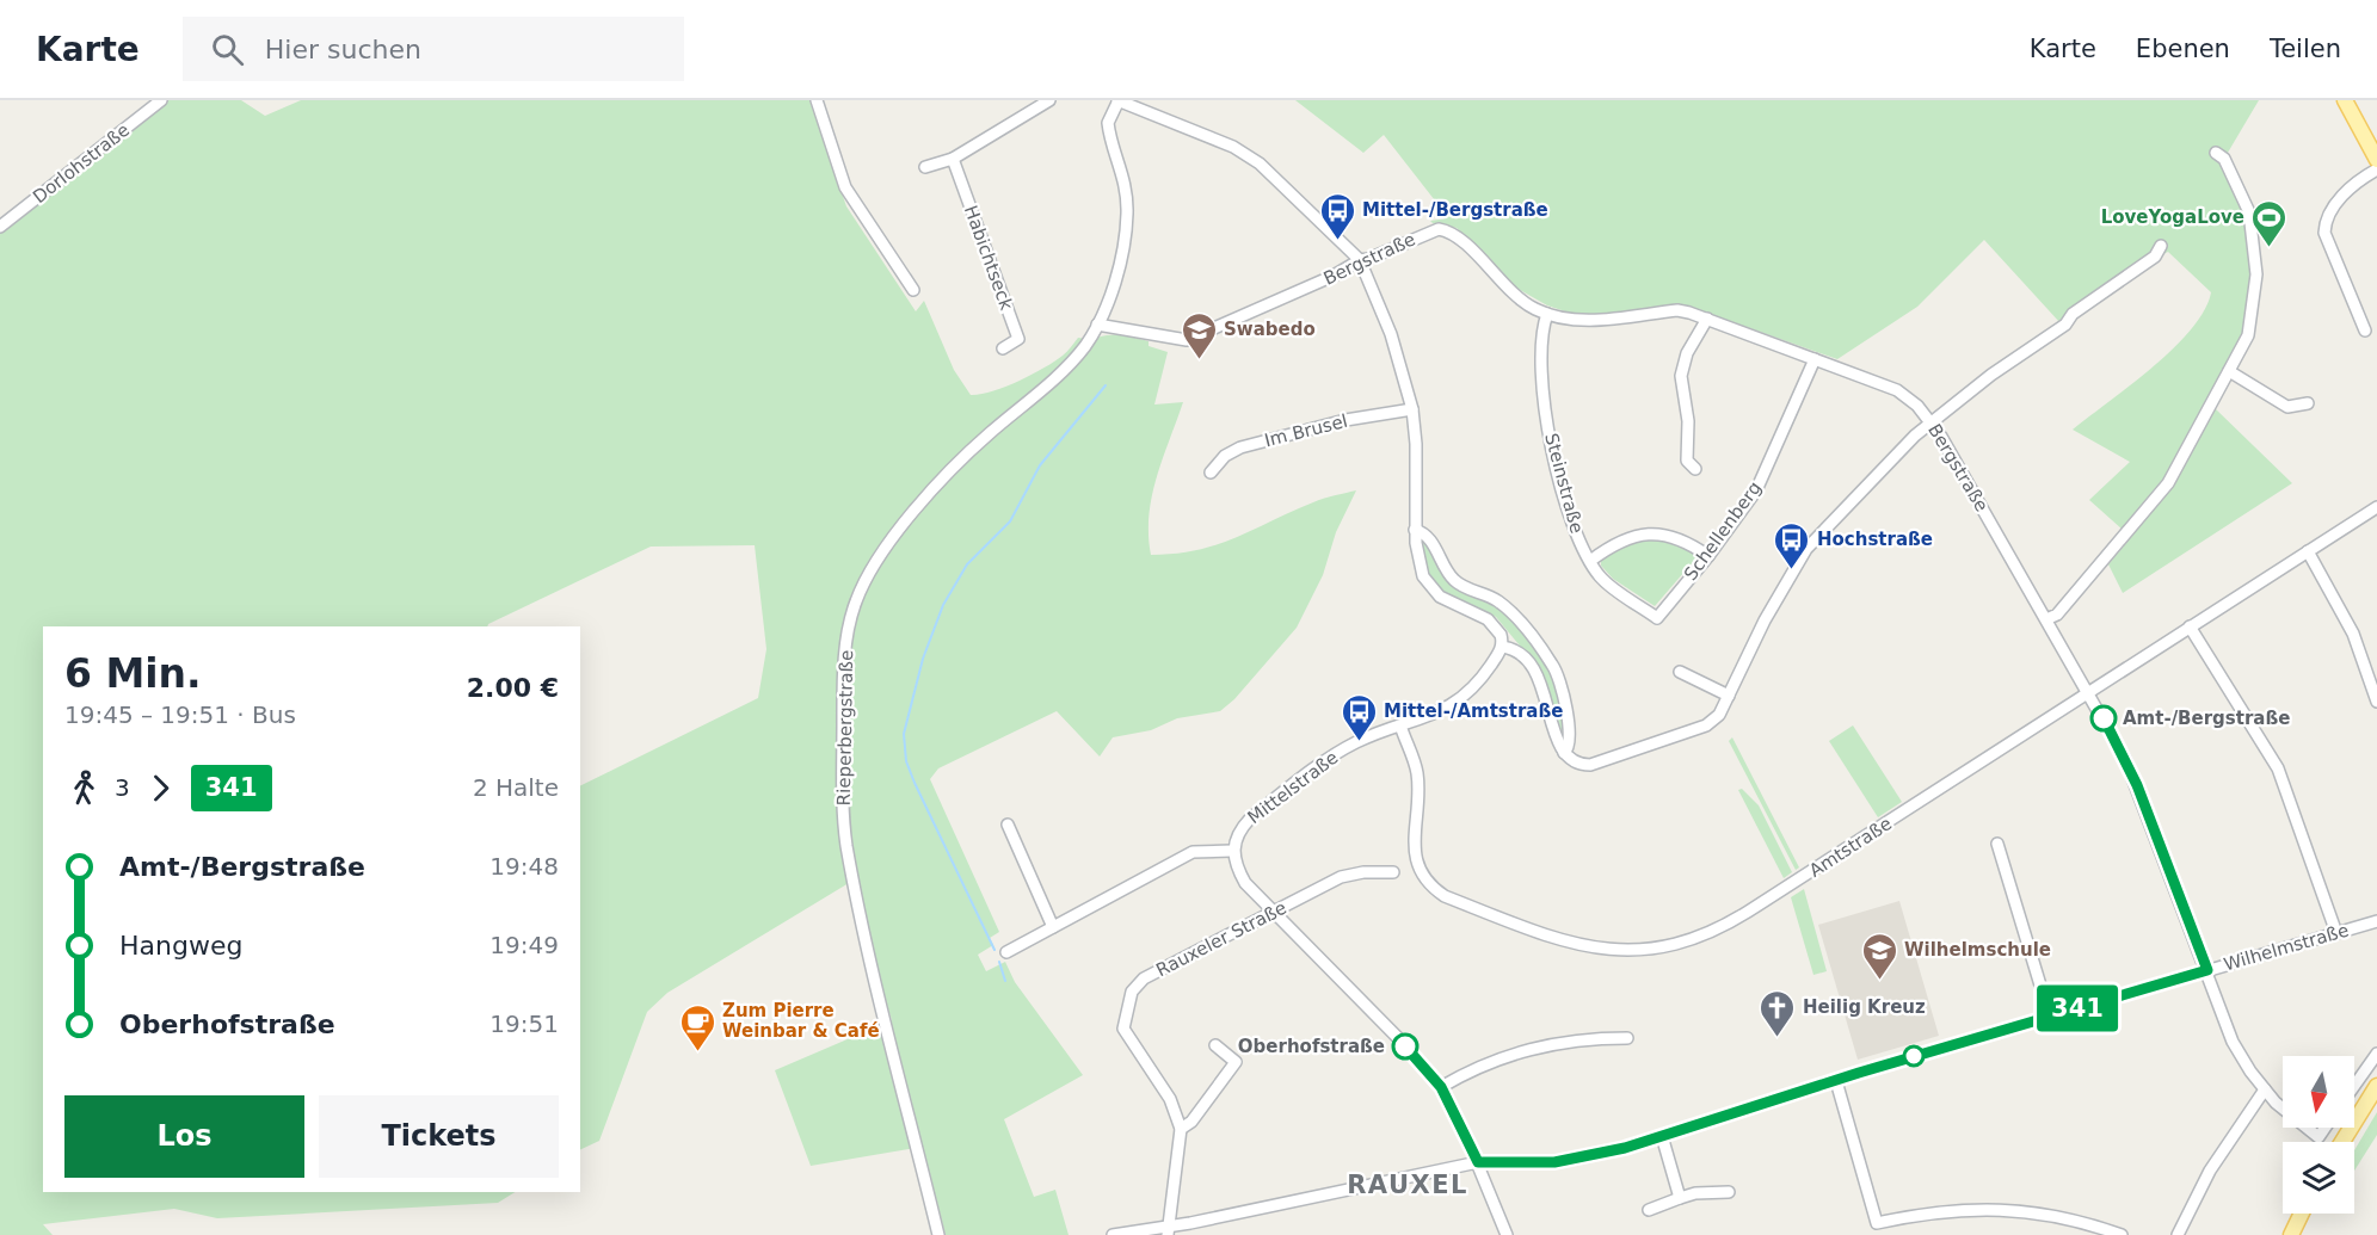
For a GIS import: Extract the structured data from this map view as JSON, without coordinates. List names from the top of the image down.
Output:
{
  "streets": {
    "street": [
      "Dorlohstraße",
      "Habichtseck",
      "Bergstraße",
      "Im Brusel",
      "Steinstraße",
      "Schellenberg",
      "Rieperbergstraße",
      "Mittelstraße",
      "Amtstraße",
      "Rauxeler Straße",
      "Wilhelmstraße"
    ]
  },
  "crossings": [
    ["Bergstraße", "Steinstraße"],
    ["Bergstraße", "Schellenberg"],
    ["Bergstraße", "Rieperbergstraße"],
    ["Bergstraße", "Amtstraße"],
    ["Bergstraße", "Wilhelmstraße"],
    ["Steinstraße", "Schellenberg"],
    ["Mittelstraße", "Amtstraße"],
    ["Rauxeler Straße", "Wilhelmstraße"]
  ],
  "districts": ["RAUXEL"],
  "places": {
    "bus stop": ["Mittel-/Bergstraße", "Hochstraße", "Mittel-/Amtstraße"],
    "sports": ["LoveYogaLove"],
    "school or university": ["Swabedo", "Wilhelmschule"],
    "other": ["Amt-/Bergstraße", "Oberhofstraße"],
    "church": ["Heilig Kreuz"],
    "cafe": ["Zum Pierre Weinbar & Café"]
  },
  "lines": ["bus line 341"],
  "north": "bottom",
  "page": {
    "header": "Karte",
    "search": "Hier suchen",
    "nav": ["Karte", "Ebenen", "Teilen"],
    "on_map": "341",
    "heading": ["6 Min.", "19:45 – 19:51 · Bus", "2.00 €"],
    "legs": ["3", "341", "2 Halte"],
    "list": [
      {
        "name": "Amt-/Bergstraße",
        "value": "19:48"
      },
      {
        "name": "Hangweg",
        "value": "19:49"
      },
      {
        "name": "Oberhofstraße",
        "value": "19:51"
      }
    ],
    "buttons": ["Los", "Tickets"]
  }
}
